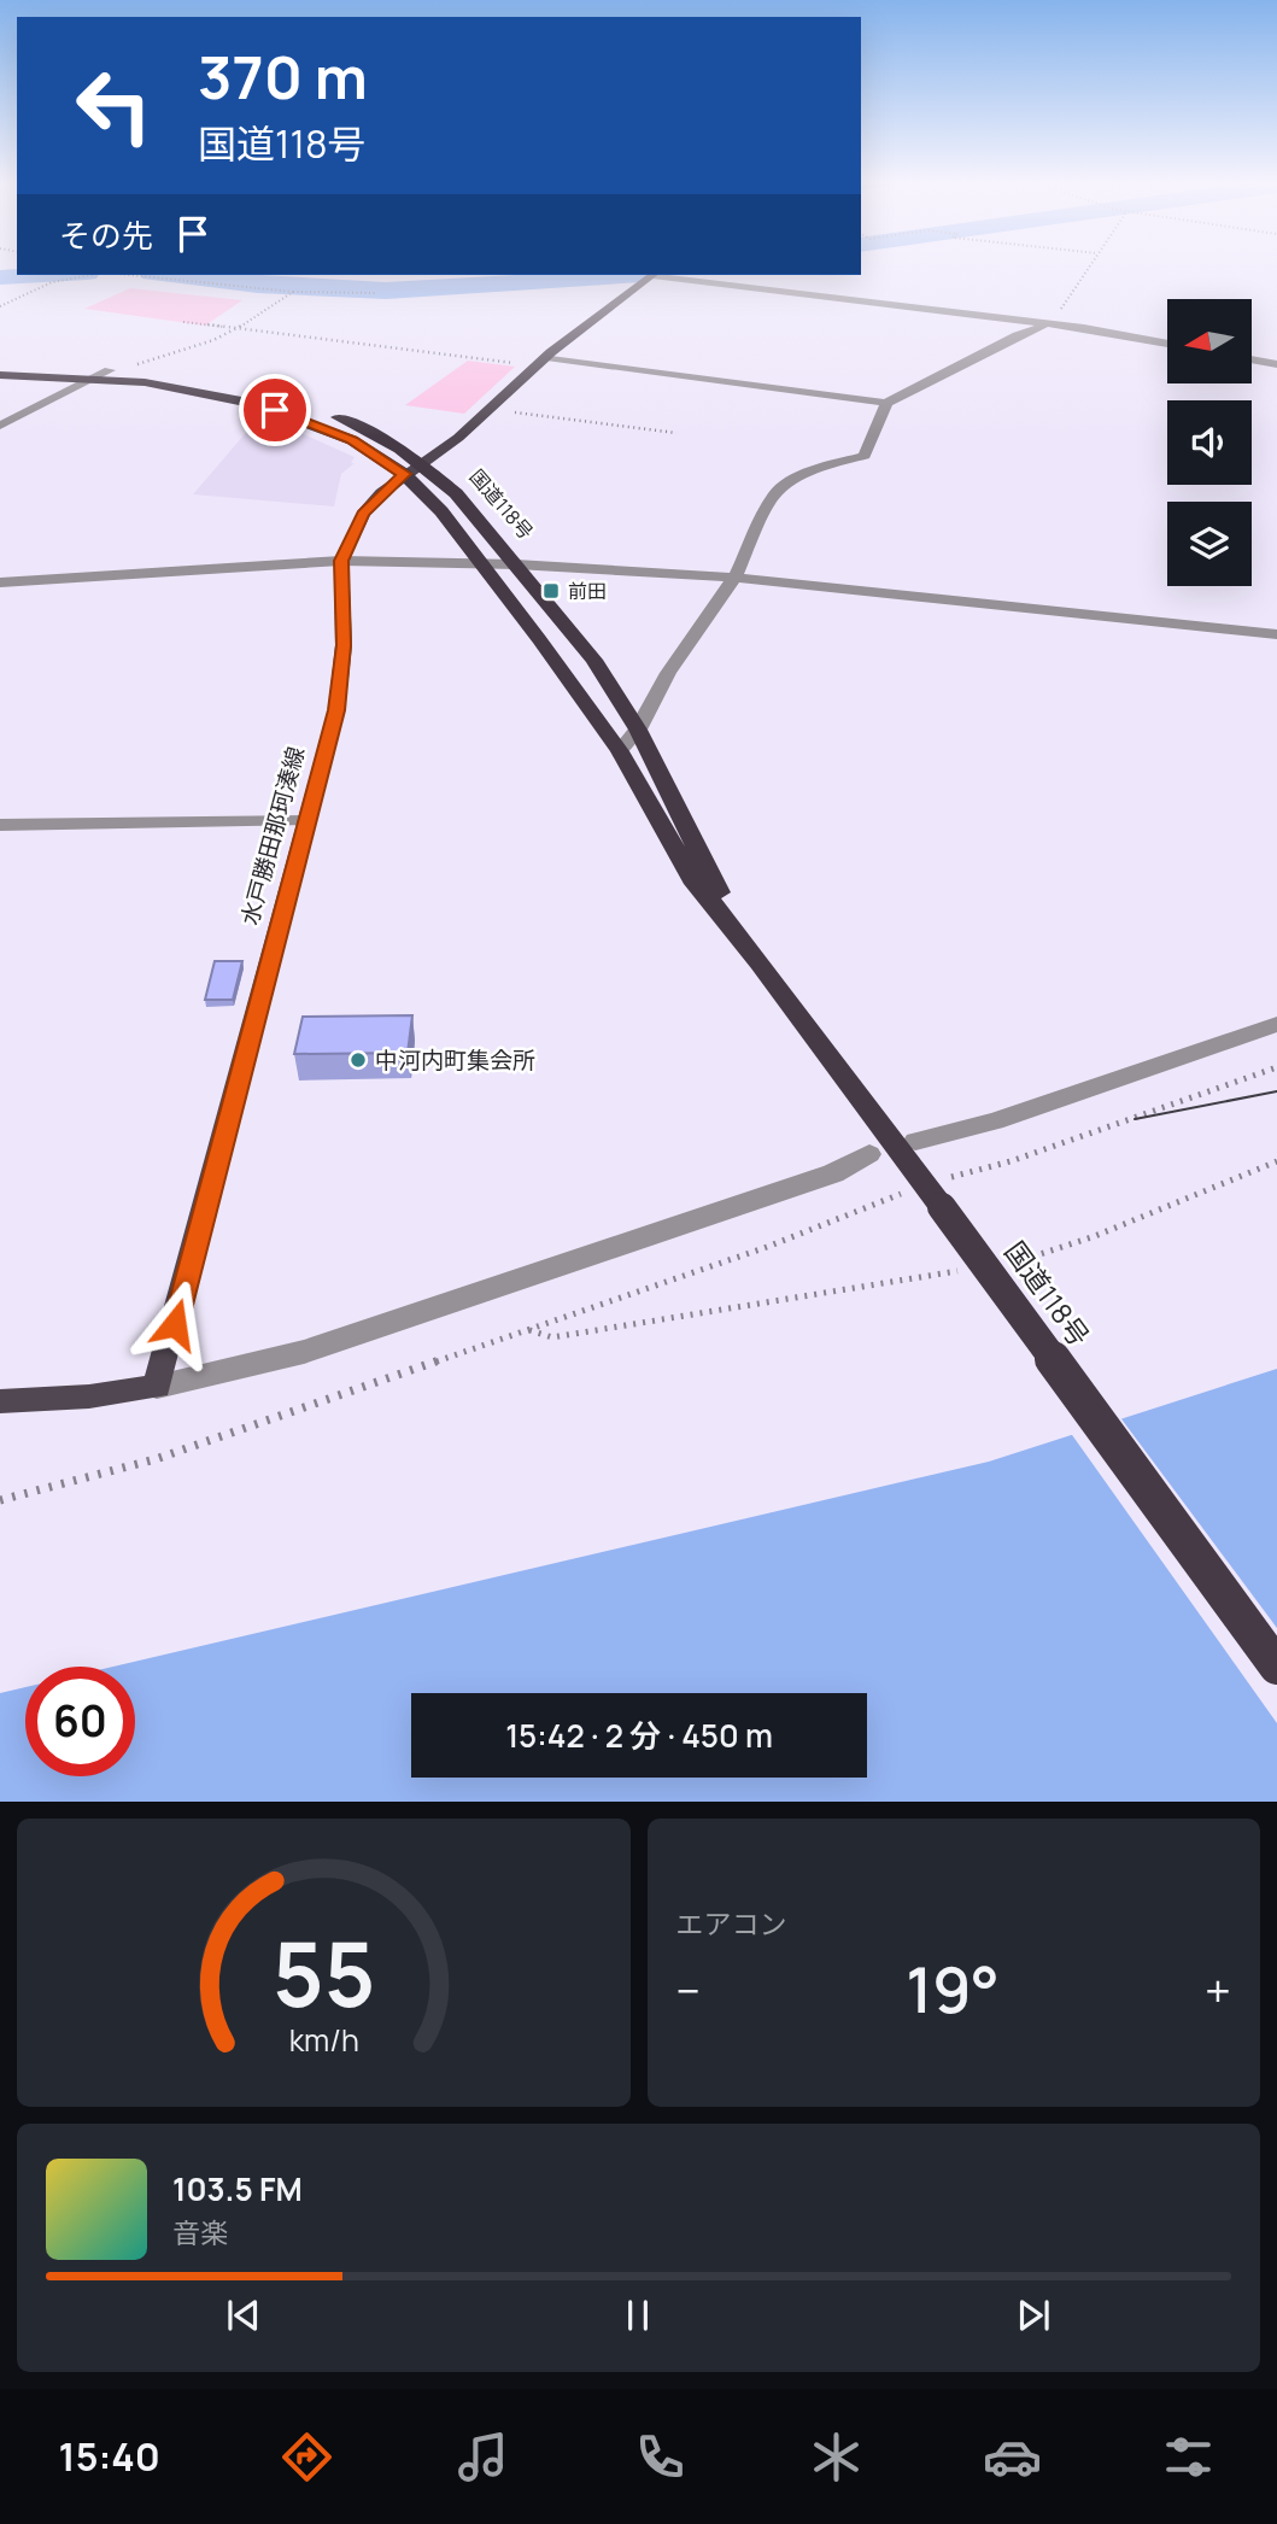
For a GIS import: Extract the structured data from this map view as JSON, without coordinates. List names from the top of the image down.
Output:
{
  "streets": {
    "highway": ["国道118号"],
    "main road": ["水戸勝田那珂湊線"]
  },
  "crossings": [
    ["国道118号", "水戸勝田那珂湊線"]
  ],
  "places": {
    "transit": ["前田"],
    "other": ["中河内町集会所"]
  },
  "north": "left",
  "page": {
    "turn": ["370 m", "国道118号"],
    "then": "その先",
    "limit": "60",
    "trip": "15:42 · 2 分 · 450 m",
    "tile": "エアコン",
    "heat": ["−", "19°", "+"],
    "song": ["103.5 FM", "音楽"],
    "tabs": "15:40",
    "gauge": ["55", "km/h"]
  }
}
